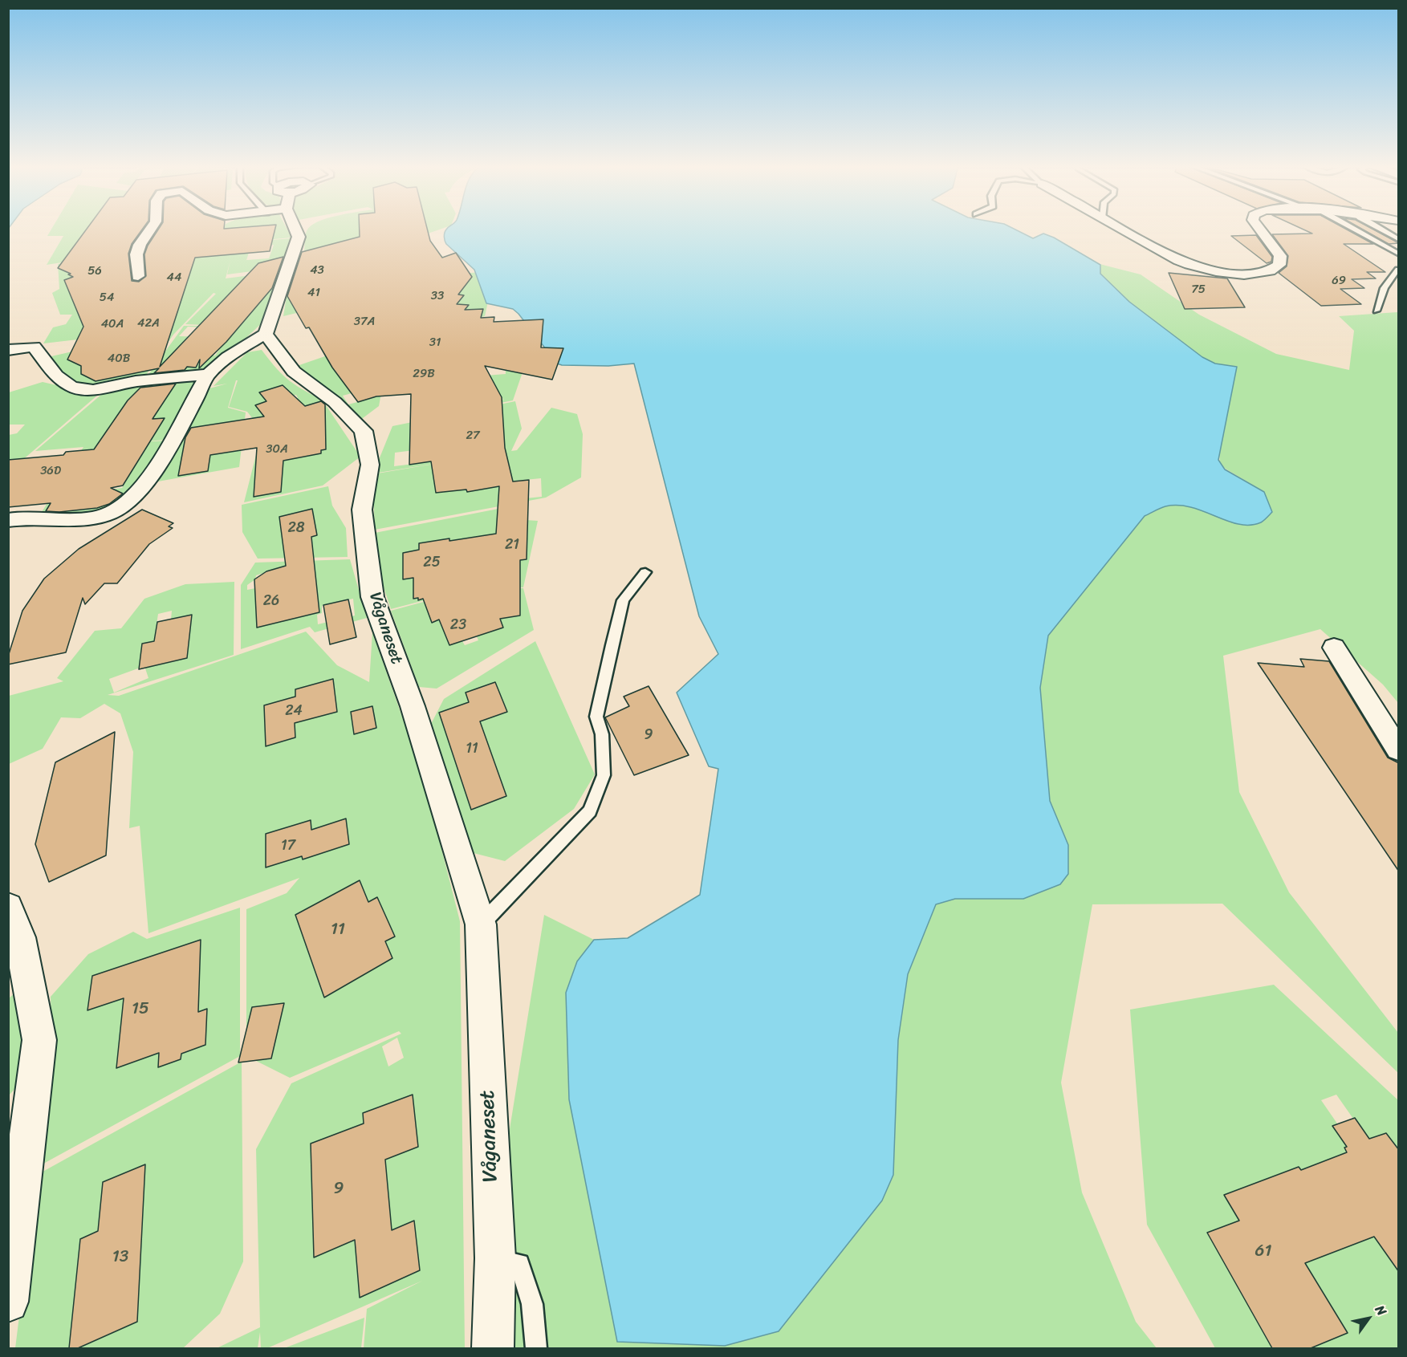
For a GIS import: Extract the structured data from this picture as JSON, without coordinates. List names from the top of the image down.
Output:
{
  "streets": {
    "street": ["Våganeset"]
  },
  "house_numbers": [
    "43",
    "56",
    "44",
    "69",
    "75",
    "41",
    "33",
    "54",
    "37A",
    "42A",
    "40A",
    "31",
    "40B",
    "29B",
    "27",
    "30A",
    "36D",
    "28",
    "21",
    "25",
    "26",
    "23",
    "24",
    "9",
    "11",
    "17",
    "11",
    "15",
    "9",
    "61",
    "13"
  ],
  "north": "top right"
}
